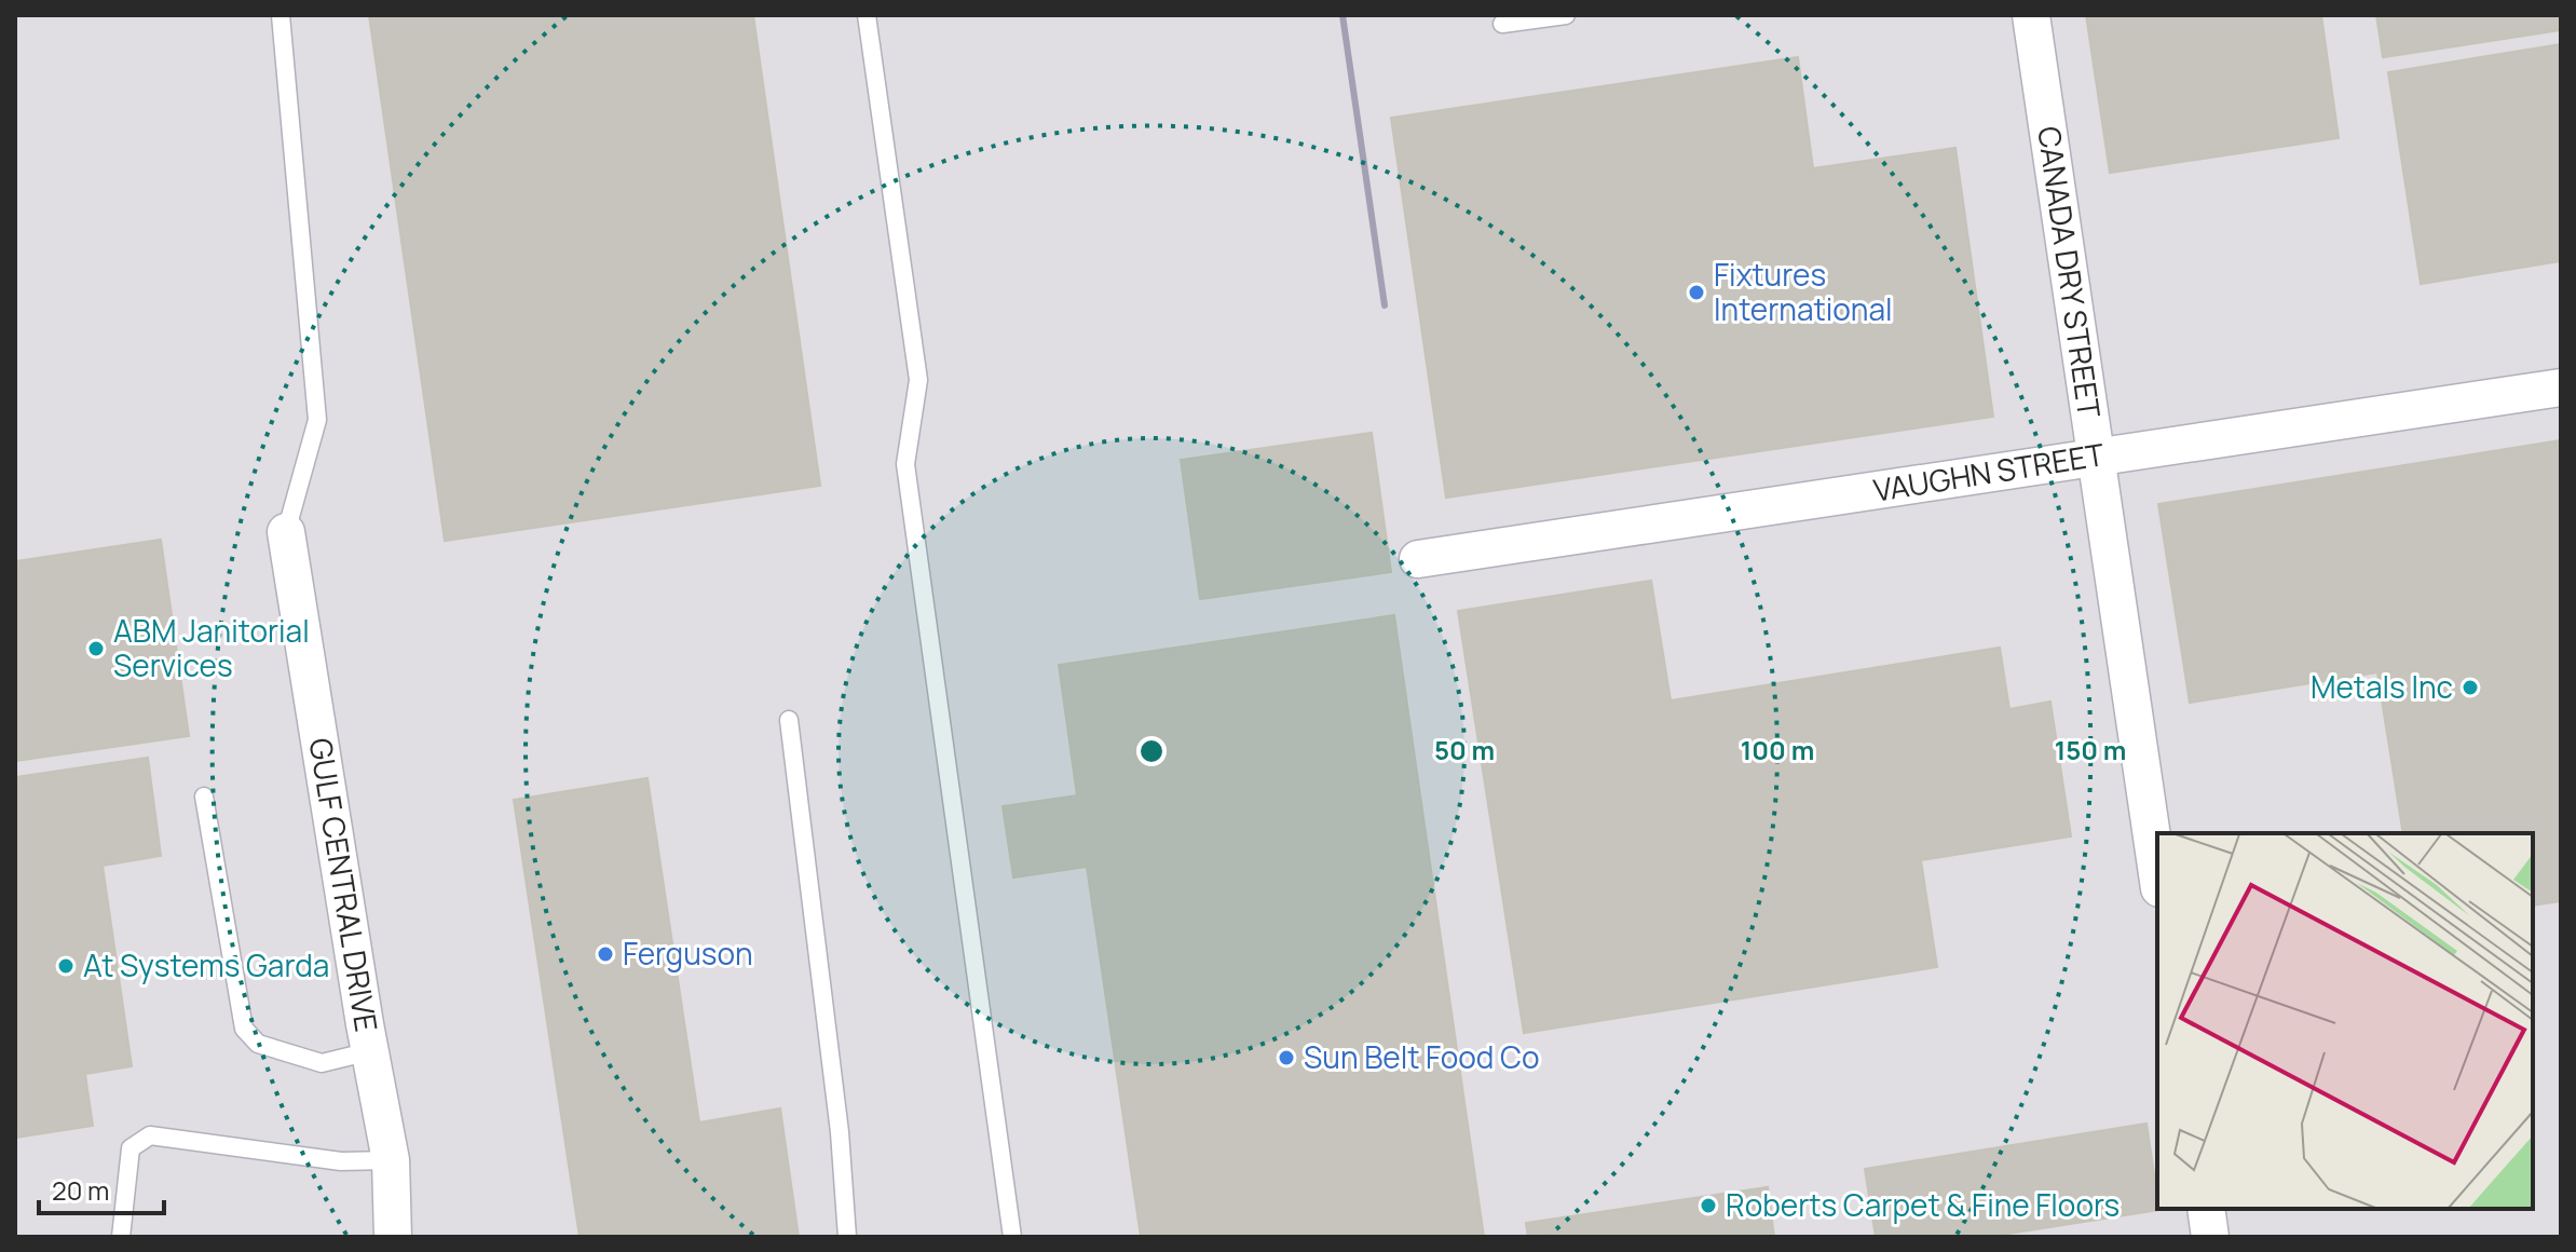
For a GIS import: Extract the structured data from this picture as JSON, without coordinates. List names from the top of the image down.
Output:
{
  "streets": {
    "street": ["CANADA DRY STREET", "VAUGHN STREET", "GULF CENTRAL DRIVE"]
  },
  "crossings": [
    ["CANADA DRY STREET", "VAUGHN STREET"]
  ],
  "places": [
    "Fixtures International",
    "ABM Janitorial Services",
    "Metals Inc",
    "Ferguson",
    "At Systems Garda",
    "Sun Belt Food Co",
    "Roberts Carpet & Fine Floors"
  ],
  "scale_bar": "20 m",
  "rings": ["50 m", "100 m", "150 m"]
}
